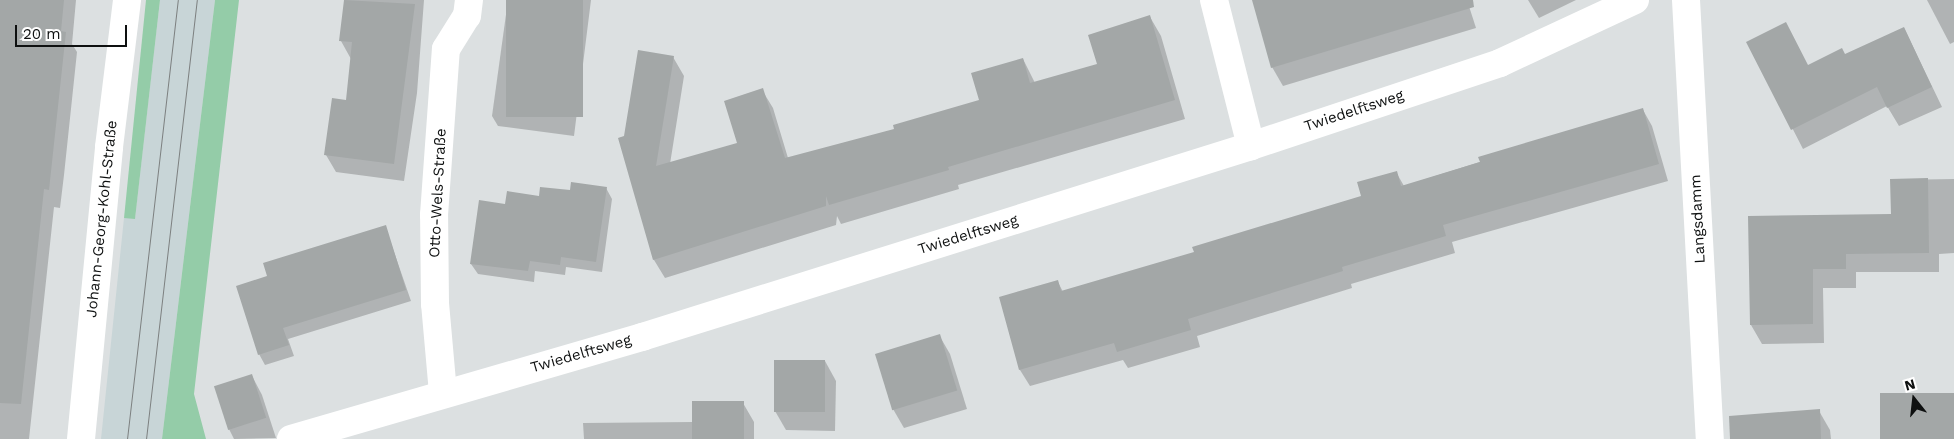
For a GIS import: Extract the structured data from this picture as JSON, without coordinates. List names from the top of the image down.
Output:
{
  "streets": {
    "street": [
      "Twiedelftsweg",
      "Otto-Wels-Straße",
      "Johann-Georg-Kohl-Straße",
      "Langsdamm"
    ]
  },
  "crossings": [
    ["Twiedelftsweg", "Otto-Wels-Straße"]
  ],
  "scale_bar": "20 m",
  "north": "top"
}
